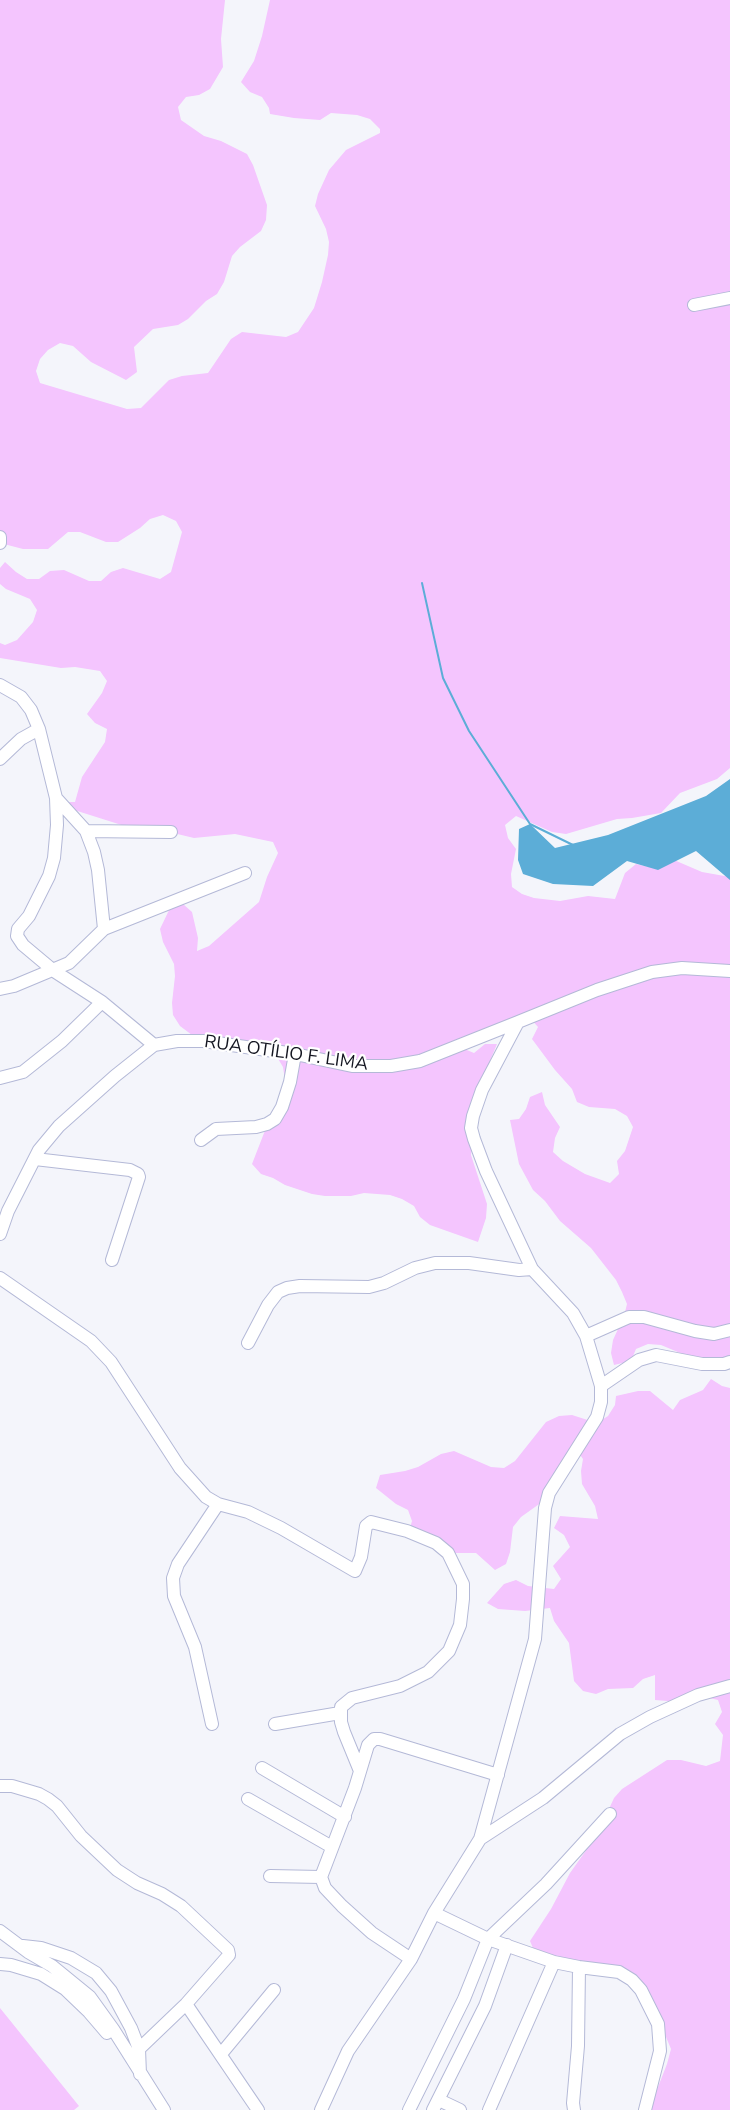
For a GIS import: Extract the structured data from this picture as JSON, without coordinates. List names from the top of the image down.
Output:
{
  "streets": {
    "street": ["RUA OTÍLIO F. LIMA"]
  }
}
